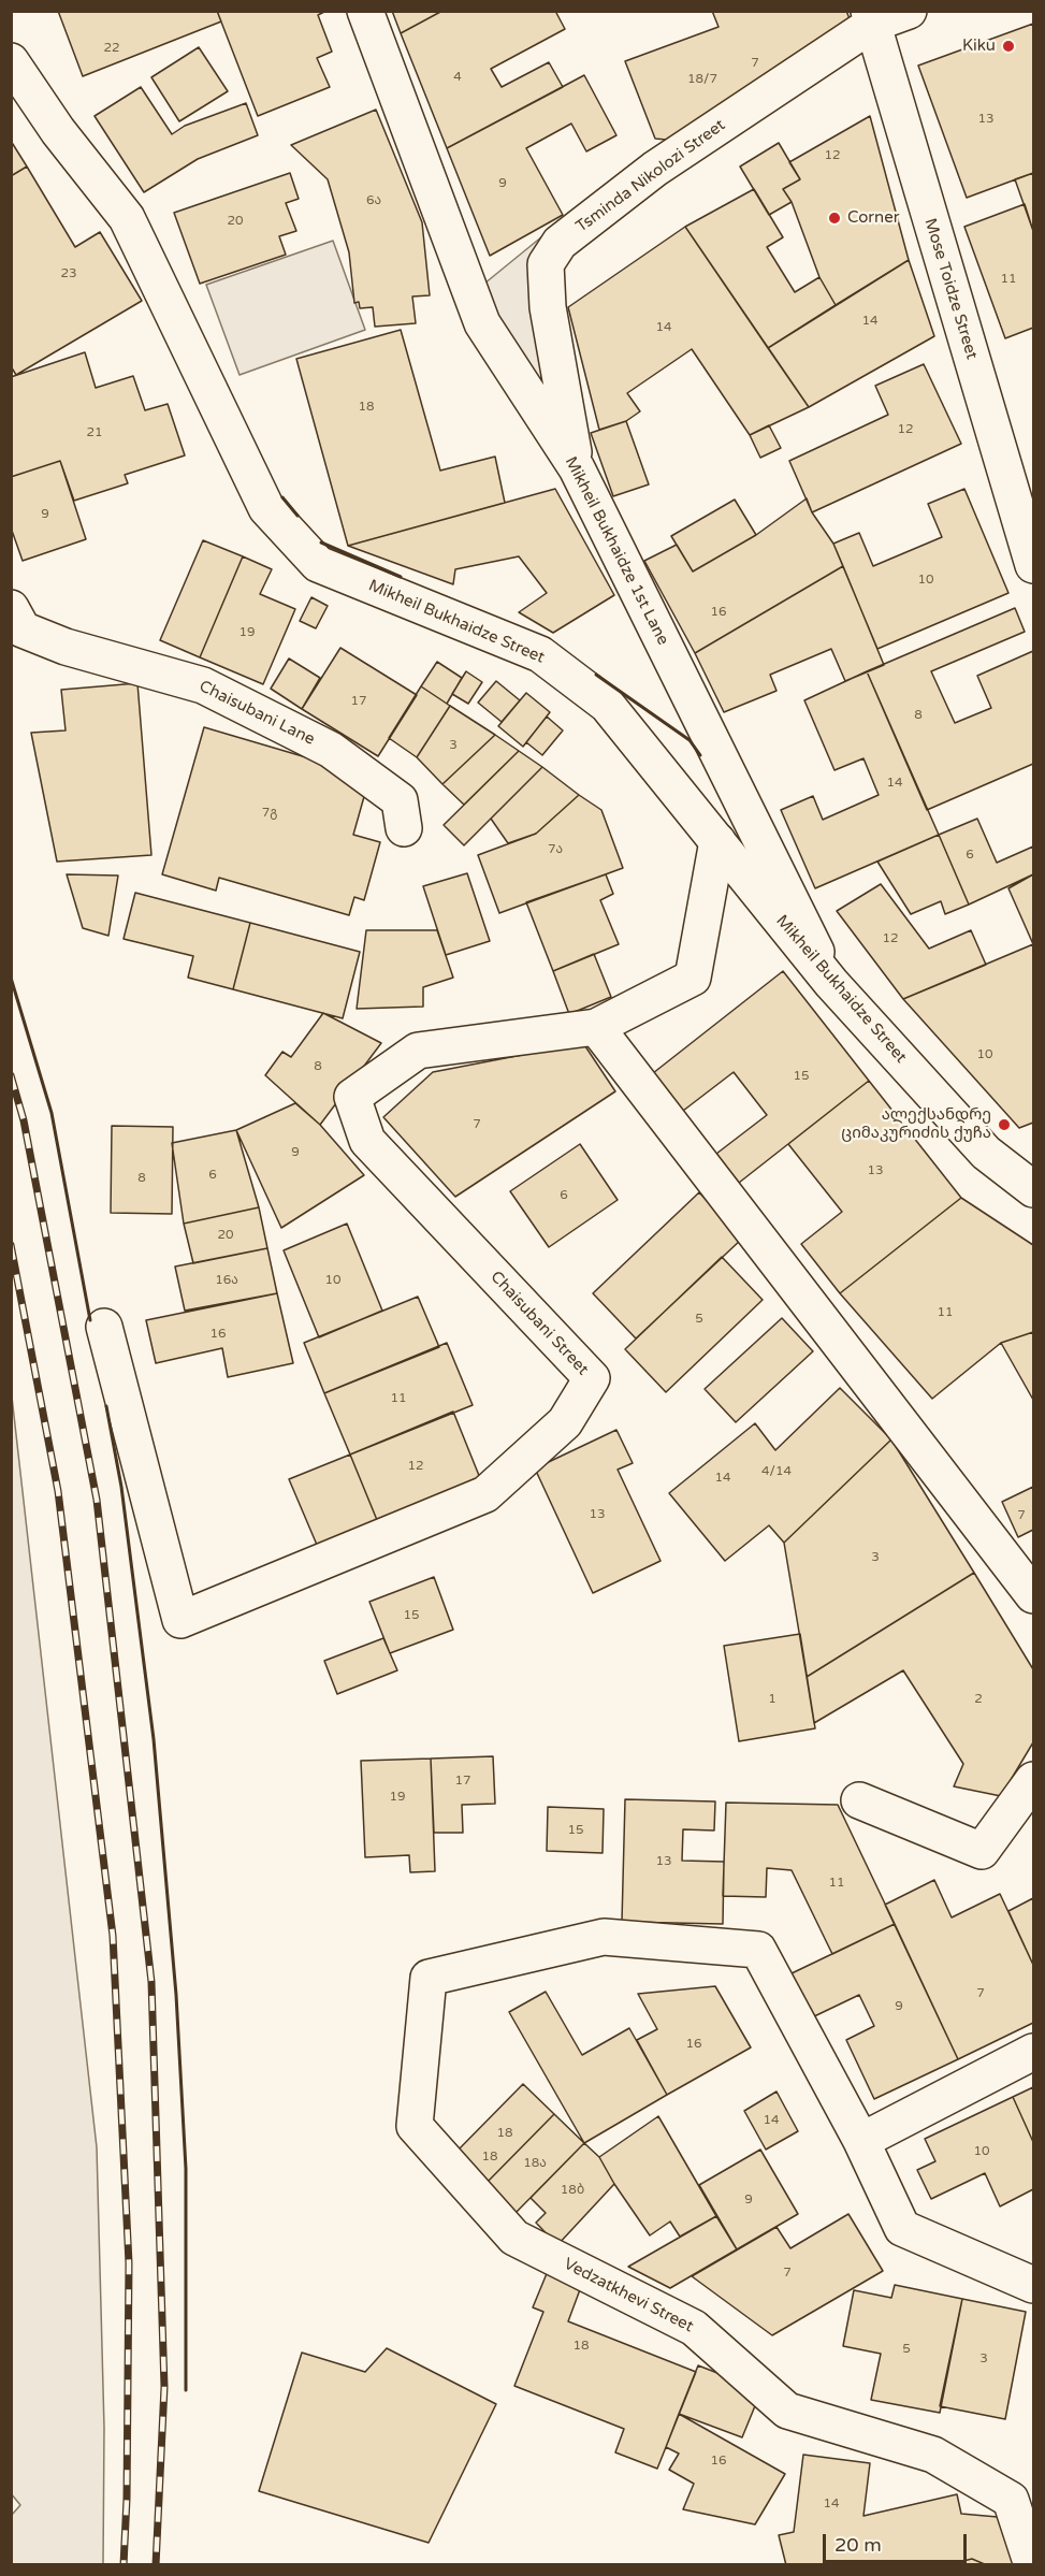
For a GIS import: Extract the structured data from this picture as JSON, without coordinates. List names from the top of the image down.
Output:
{
  "streets": {
    "street": [
      "Tsminda Nikolozi Street",
      "Mose Toidze Street",
      "Mikheil Bukhaidze 1st Lane",
      "Mikheil Bukhaidze Street",
      "Chaisubani Lane",
      "Chaisubani Street",
      "Vedzatkhevi Street"
    ]
  },
  "crossings": [
    ["Tsminda Nikolozi Street", "Mose Toidze Street"],
    ["Tsminda Nikolozi Street", "Mikheil Bukhaidze 1st Lane"],
    ["Mikheil Bukhaidze 1st Lane", "Mikheil Bukhaidze Street"],
    ["Mikheil Bukhaidze Street", "Chaisubani Street"]
  ],
  "places": ["Kiku", "Corner", "ალექსანდრე ციმაკურიძის ქუჩა"],
  "house_numbers": [
    "22",
    "7",
    "4",
    "18/7",
    "13",
    "12",
    "9",
    "6ა",
    "20",
    "23",
    "11",
    "14",
    "14",
    "18",
    "12",
    "21",
    "9",
    "10",
    "16",
    "19",
    "17",
    "8",
    "3",
    "14",
    "7გ",
    "7ა",
    "6",
    "12",
    "10",
    "8",
    "15",
    "7",
    "9",
    "13",
    "6",
    "8",
    "6",
    "20",
    "16ა",
    "10",
    "11",
    "5",
    "16",
    "11",
    "12",
    "4/14",
    "14",
    "13",
    "7",
    "3",
    "15",
    "1",
    "2",
    "17",
    "19",
    "15",
    "13",
    "11",
    "7",
    "9",
    "16",
    "14",
    "18",
    "10",
    "18",
    "18ა",
    "18ბ",
    "9",
    "7",
    "18",
    "5",
    "3",
    "16",
    "14"
  ],
  "scale_bar": "20 m"
}
